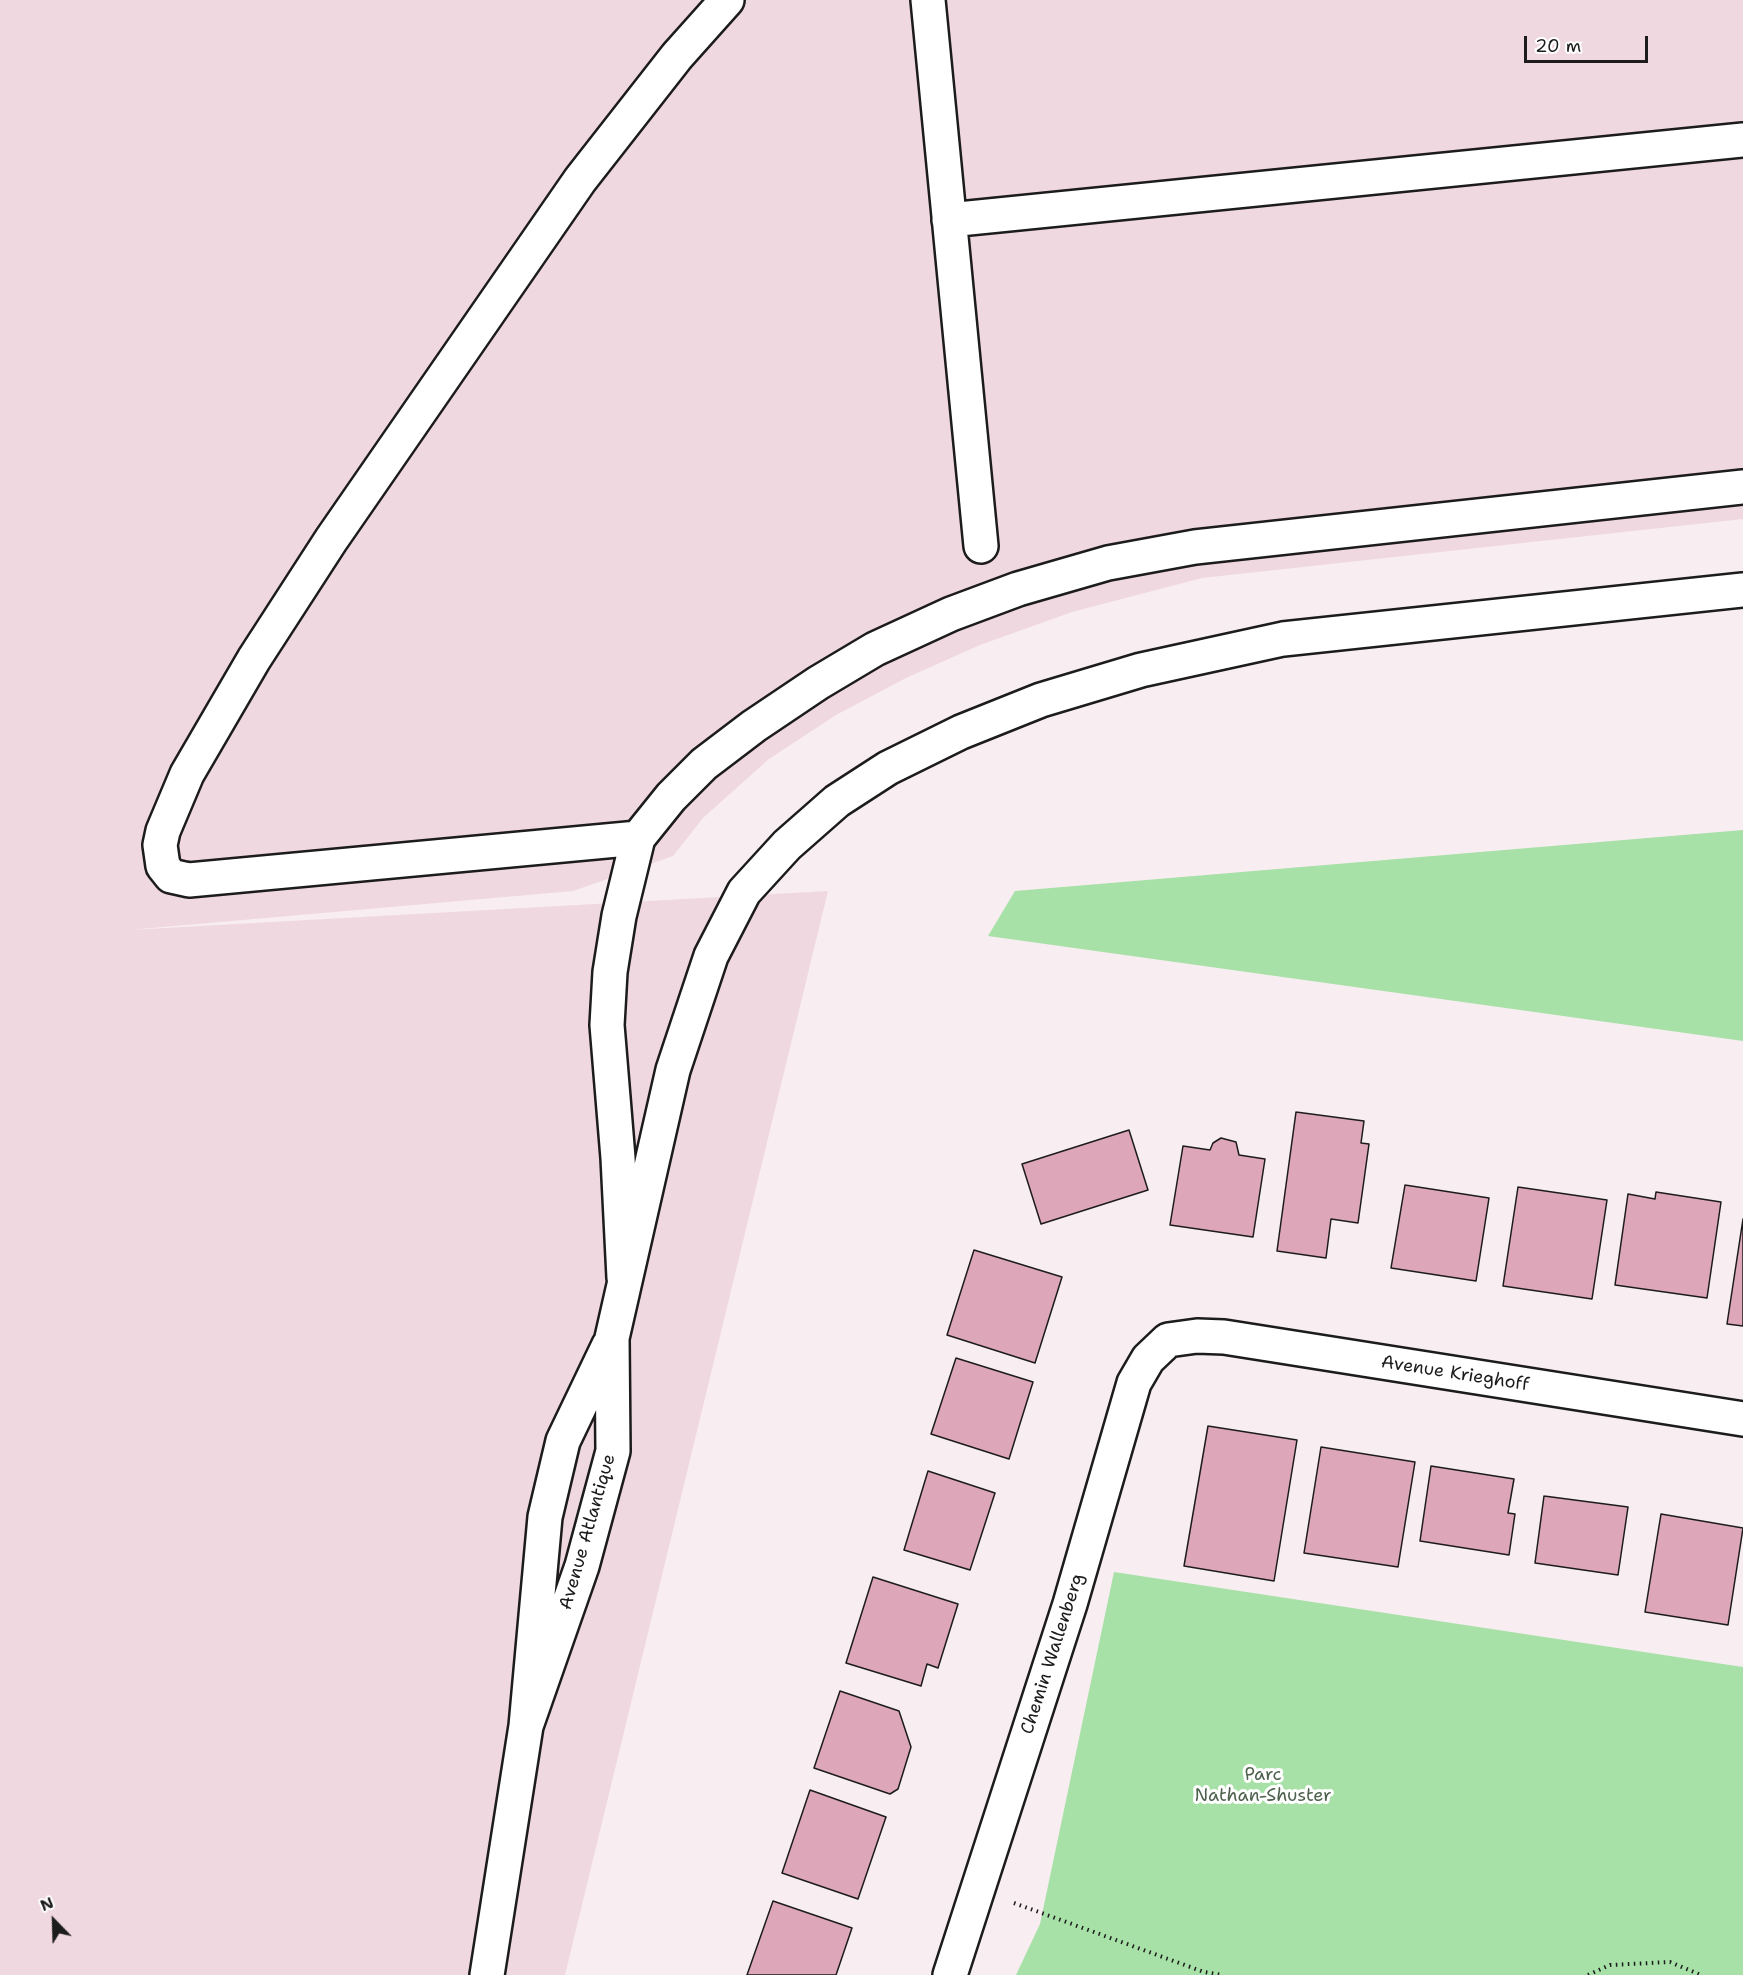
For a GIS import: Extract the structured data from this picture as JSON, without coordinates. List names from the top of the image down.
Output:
{
  "streets": {
    "street": ["Avenue Krieghoff", "Avenue Atlantique", "Chemin Wallenberg"]
  },
  "crossings": [
    ["Avenue Krieghoff", "Chemin Wallenberg"]
  ],
  "parks": ["Parc Nathan-Shuster"],
  "scale_bar": "20 m",
  "north": "top left"
}
